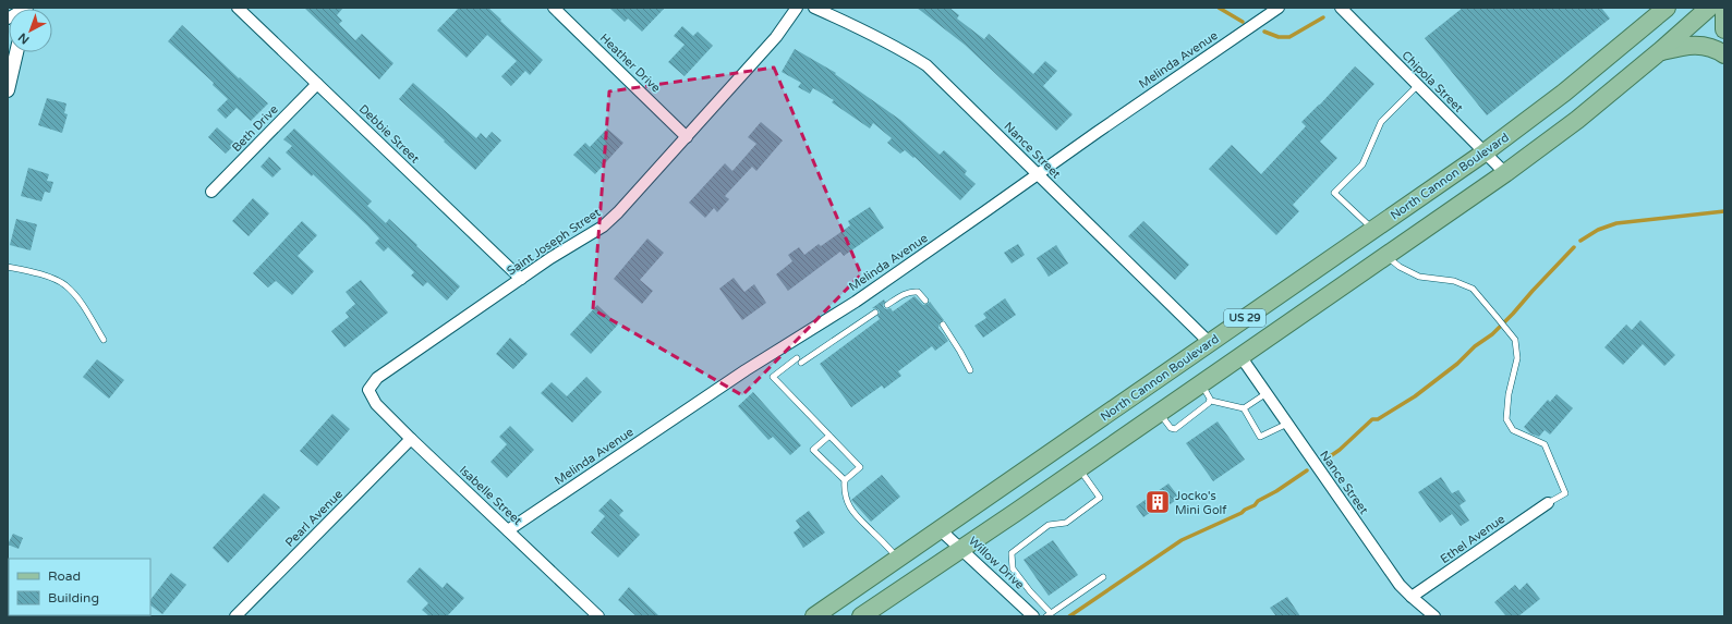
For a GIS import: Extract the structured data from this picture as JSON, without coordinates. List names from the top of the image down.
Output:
{
  "streets": {
    "main road": ["North Cannon Boulevard", "US 29"],
    "street": [
      "Melinda Avenue",
      "Heather Drive",
      "Chipola Street",
      "Beth Drive",
      "Debbie Street",
      "Nance Street",
      "Saint Joseph Street",
      "Isabelle Street",
      "Pearl Avenue",
      "Ethel Avenue",
      "Willow Drive"
    ]
  },
  "crossings": [
    ["Melinda Avenue", "Nance Street"],
    ["Melinda Avenue", "Isabelle Street"],
    ["Heather Drive", "Saint Joseph Street"],
    ["Chipola Street", "North Cannon Boulevard"],
    ["Chipola Street", "US 29"],
    ["Beth Drive", "Debbie Street"],
    ["Debbie Street", "Saint Joseph Street"],
    ["Nance Street", "North Cannon Boulevard"],
    ["Nance Street", "US 29"],
    ["Nance Street", "Ethel Avenue"],
    ["North Cannon Boulevard", "Willow Drive"],
    ["Saint Joseph Street", "Isabelle Street"],
    ["US 29", "Willow Drive"],
    ["Isabelle Street", "Pearl Avenue"]
  ],
  "places": {
    "building": ["Jocko's Mini Golf"]
  },
  "legend": ["Road", "Building"],
  "north": "bottom left"
}
